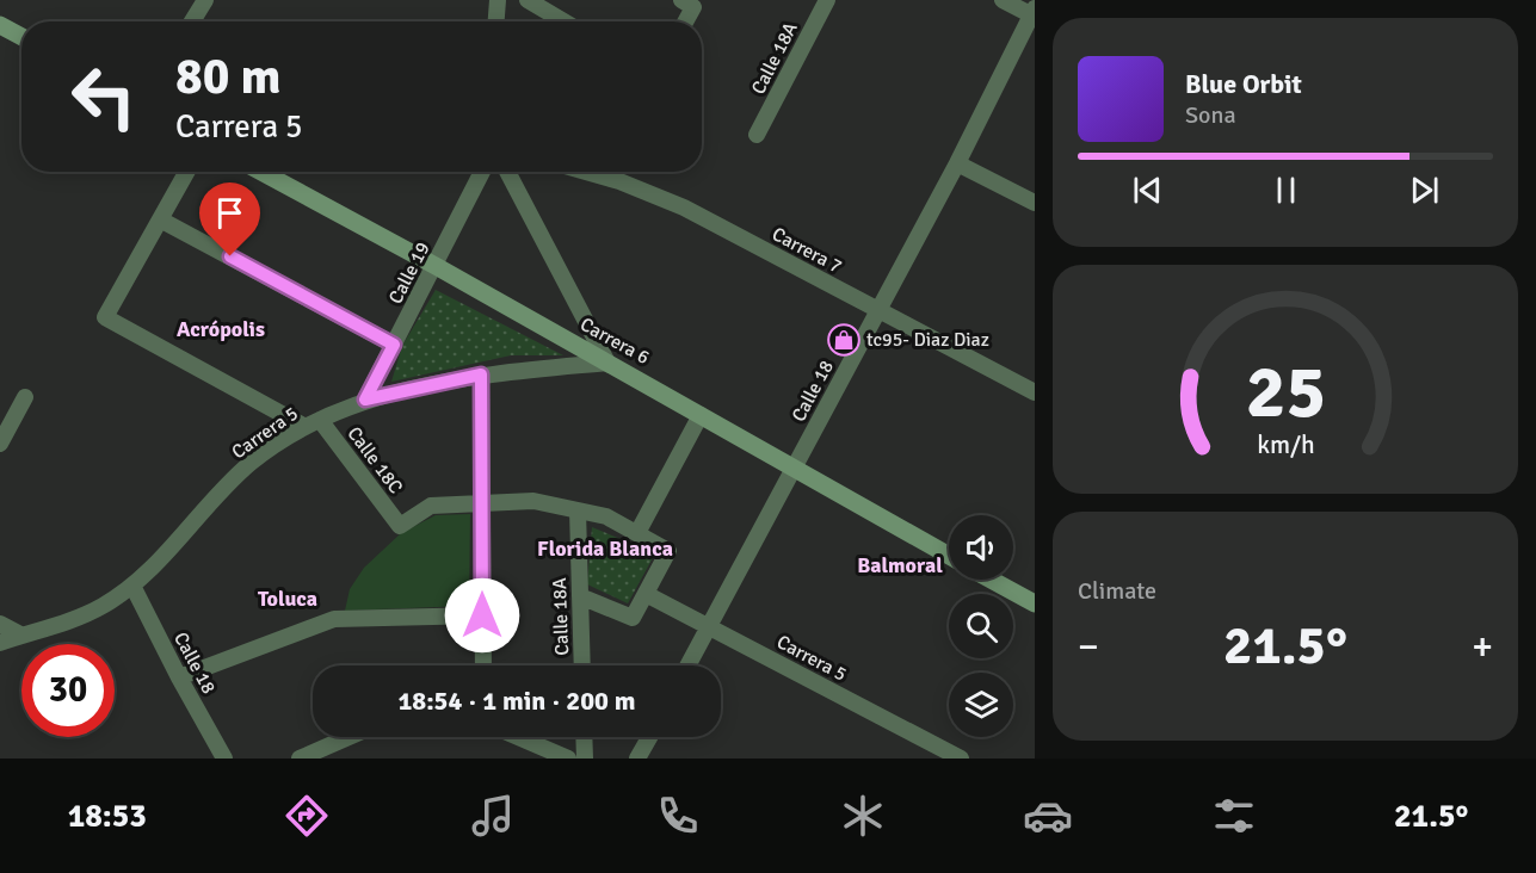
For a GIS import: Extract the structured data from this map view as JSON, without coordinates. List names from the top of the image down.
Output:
{
  "streets": {
    "street": [
      "Calle 18A",
      "Carrera 7",
      "Calle 19",
      "Carrera 6",
      "Calle 18",
      "Carrera 5",
      "Calle 18C"
    ]
  },
  "crossings": [
    ["Carrera 7", "Calle 18"],
    ["Calle 19", "Carrera 6"],
    ["Calle 19", "Carrera 5"],
    ["Carrera 6", "Calle 18"],
    ["Carrera 6", "Carrera 5"],
    ["Calle 18", "Carrera 5"],
    ["Carrera 5", "Calle 18C"]
  ],
  "districts": [
    "Acrópolis",
    "Florida Blanca",
    "Balmoral",
    "Toluca"
  ],
  "places": {
    "shop": ["tc95- Diaz Diaz"]
  },
  "page": {
    "turn": ["80 m", "Carrera 5"],
    "song": ["Blue Orbit", "Sona"],
    "tile": "Climate",
    "heat": ["−", "21.5°", "+"],
    "limit": "30",
    "trip": "18:54 · 1 min · 200 m",
    "tabs": ["18:53", "21.5°"],
    "gauge": ["25", "km/h"]
  }
}
